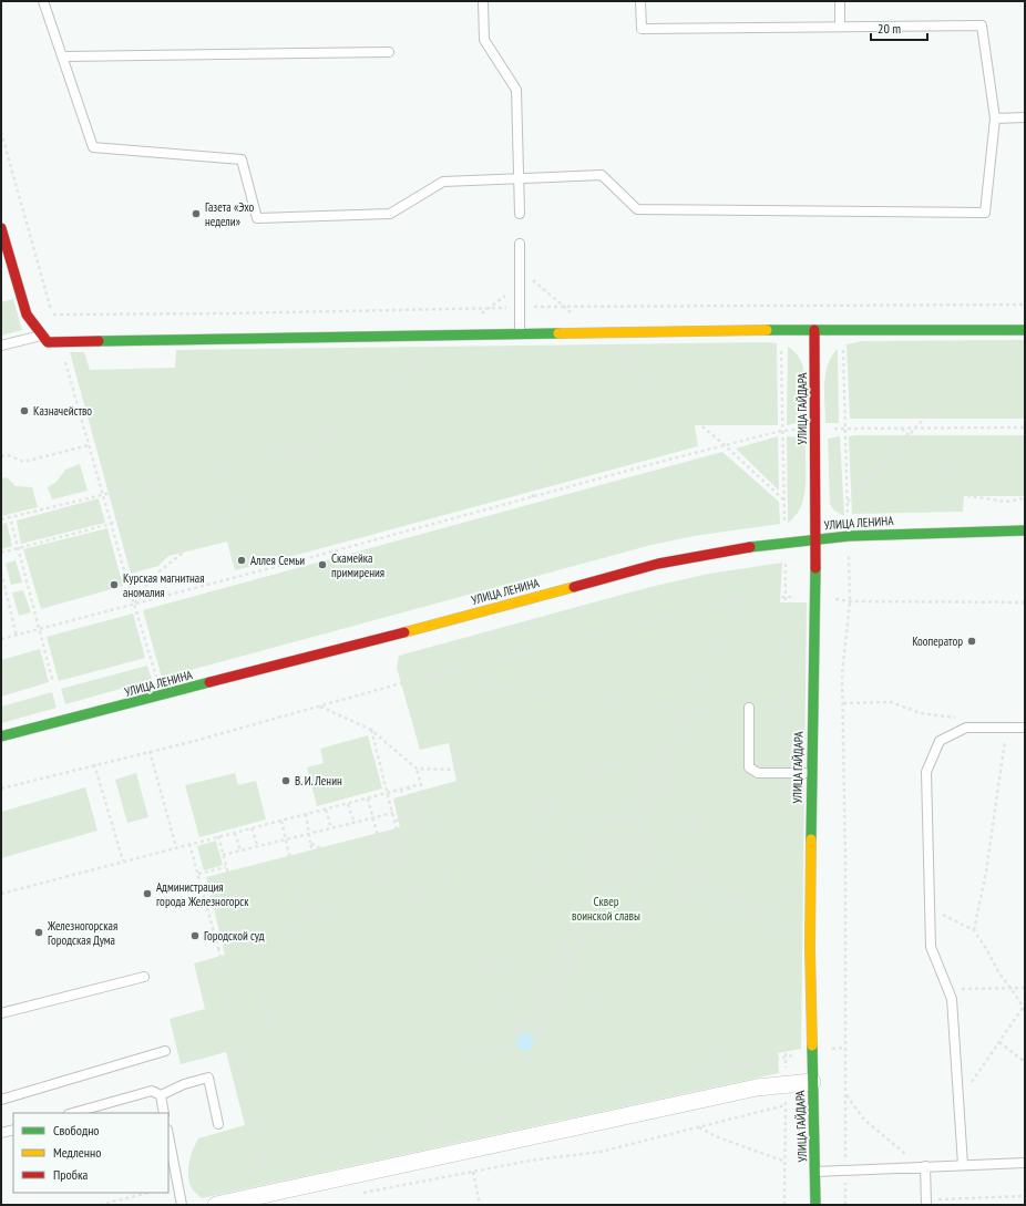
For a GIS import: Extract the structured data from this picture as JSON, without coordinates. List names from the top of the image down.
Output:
{
  "streets": {
    "street": ["УЛИЦА ГАЙДАРА", "УЛИЦА ЛЕНИНА"]
  },
  "crossings": [
    ["УЛИЦА ГАЙДАРА", "УЛИЦА ЛЕНИНА"]
  ],
  "parks": ["Сквер воинской славы"],
  "places": [
    "Газета «Эхо недели»",
    "Казначейство",
    "Аллея Семьи",
    "Скамейка примирения",
    "Курская магнитная аномалия",
    "Кооператор",
    "В. И. Ленин",
    "Администрация города Железногорск",
    "Железногорская Городская Дума",
    "Городской суд"
  ],
  "legend": ["Свободно", "Медленно", "Пробка"],
  "scale_bar": "20 m"
}
